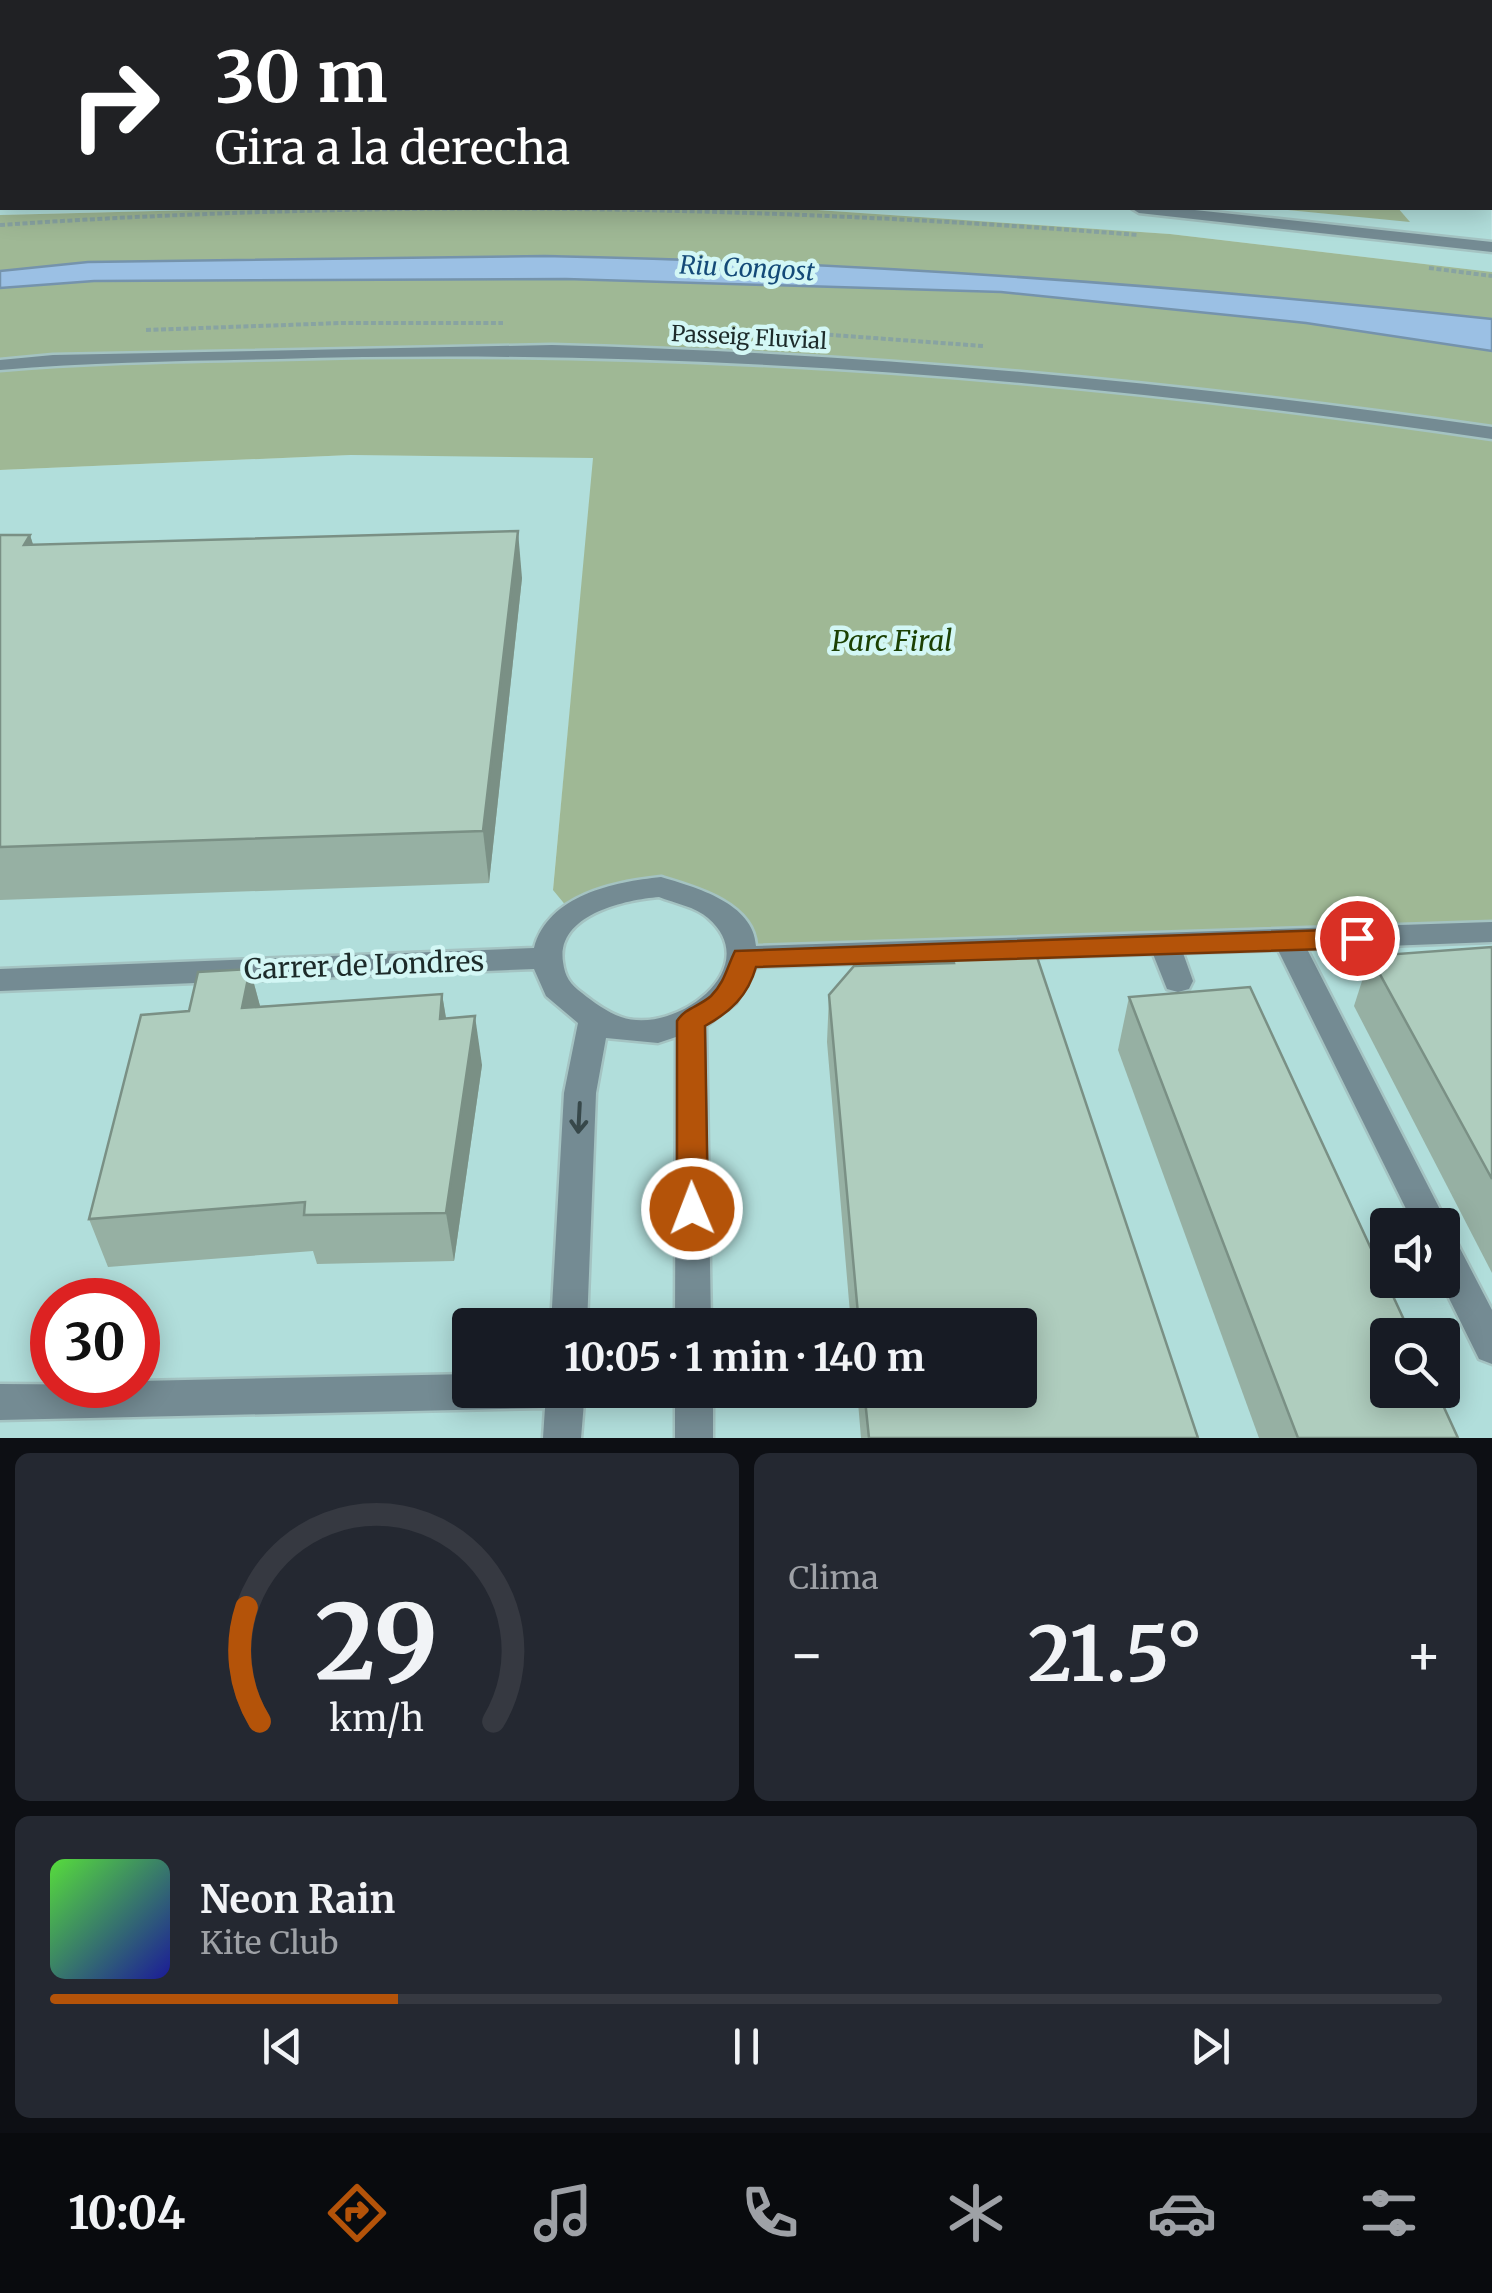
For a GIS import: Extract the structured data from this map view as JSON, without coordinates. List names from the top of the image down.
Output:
{
  "streets": {
    "street": ["Passeig Fluvial", "Carrer de Londres"]
  },
  "water": ["Riu Congost"],
  "parks": ["Parc Firal"],
  "page": {
    "turn": ["30 m", "Gira a la derecha"],
    "limit": "30",
    "trip": "10:05 · 1 min · 140 m",
    "tile": "Clima",
    "heat": ["−", "21.5°", "+"],
    "song": ["Neon Rain", "Kite Club"],
    "tabs": "10:04",
    "gauge": ["29", "km/h"]
  }
}
